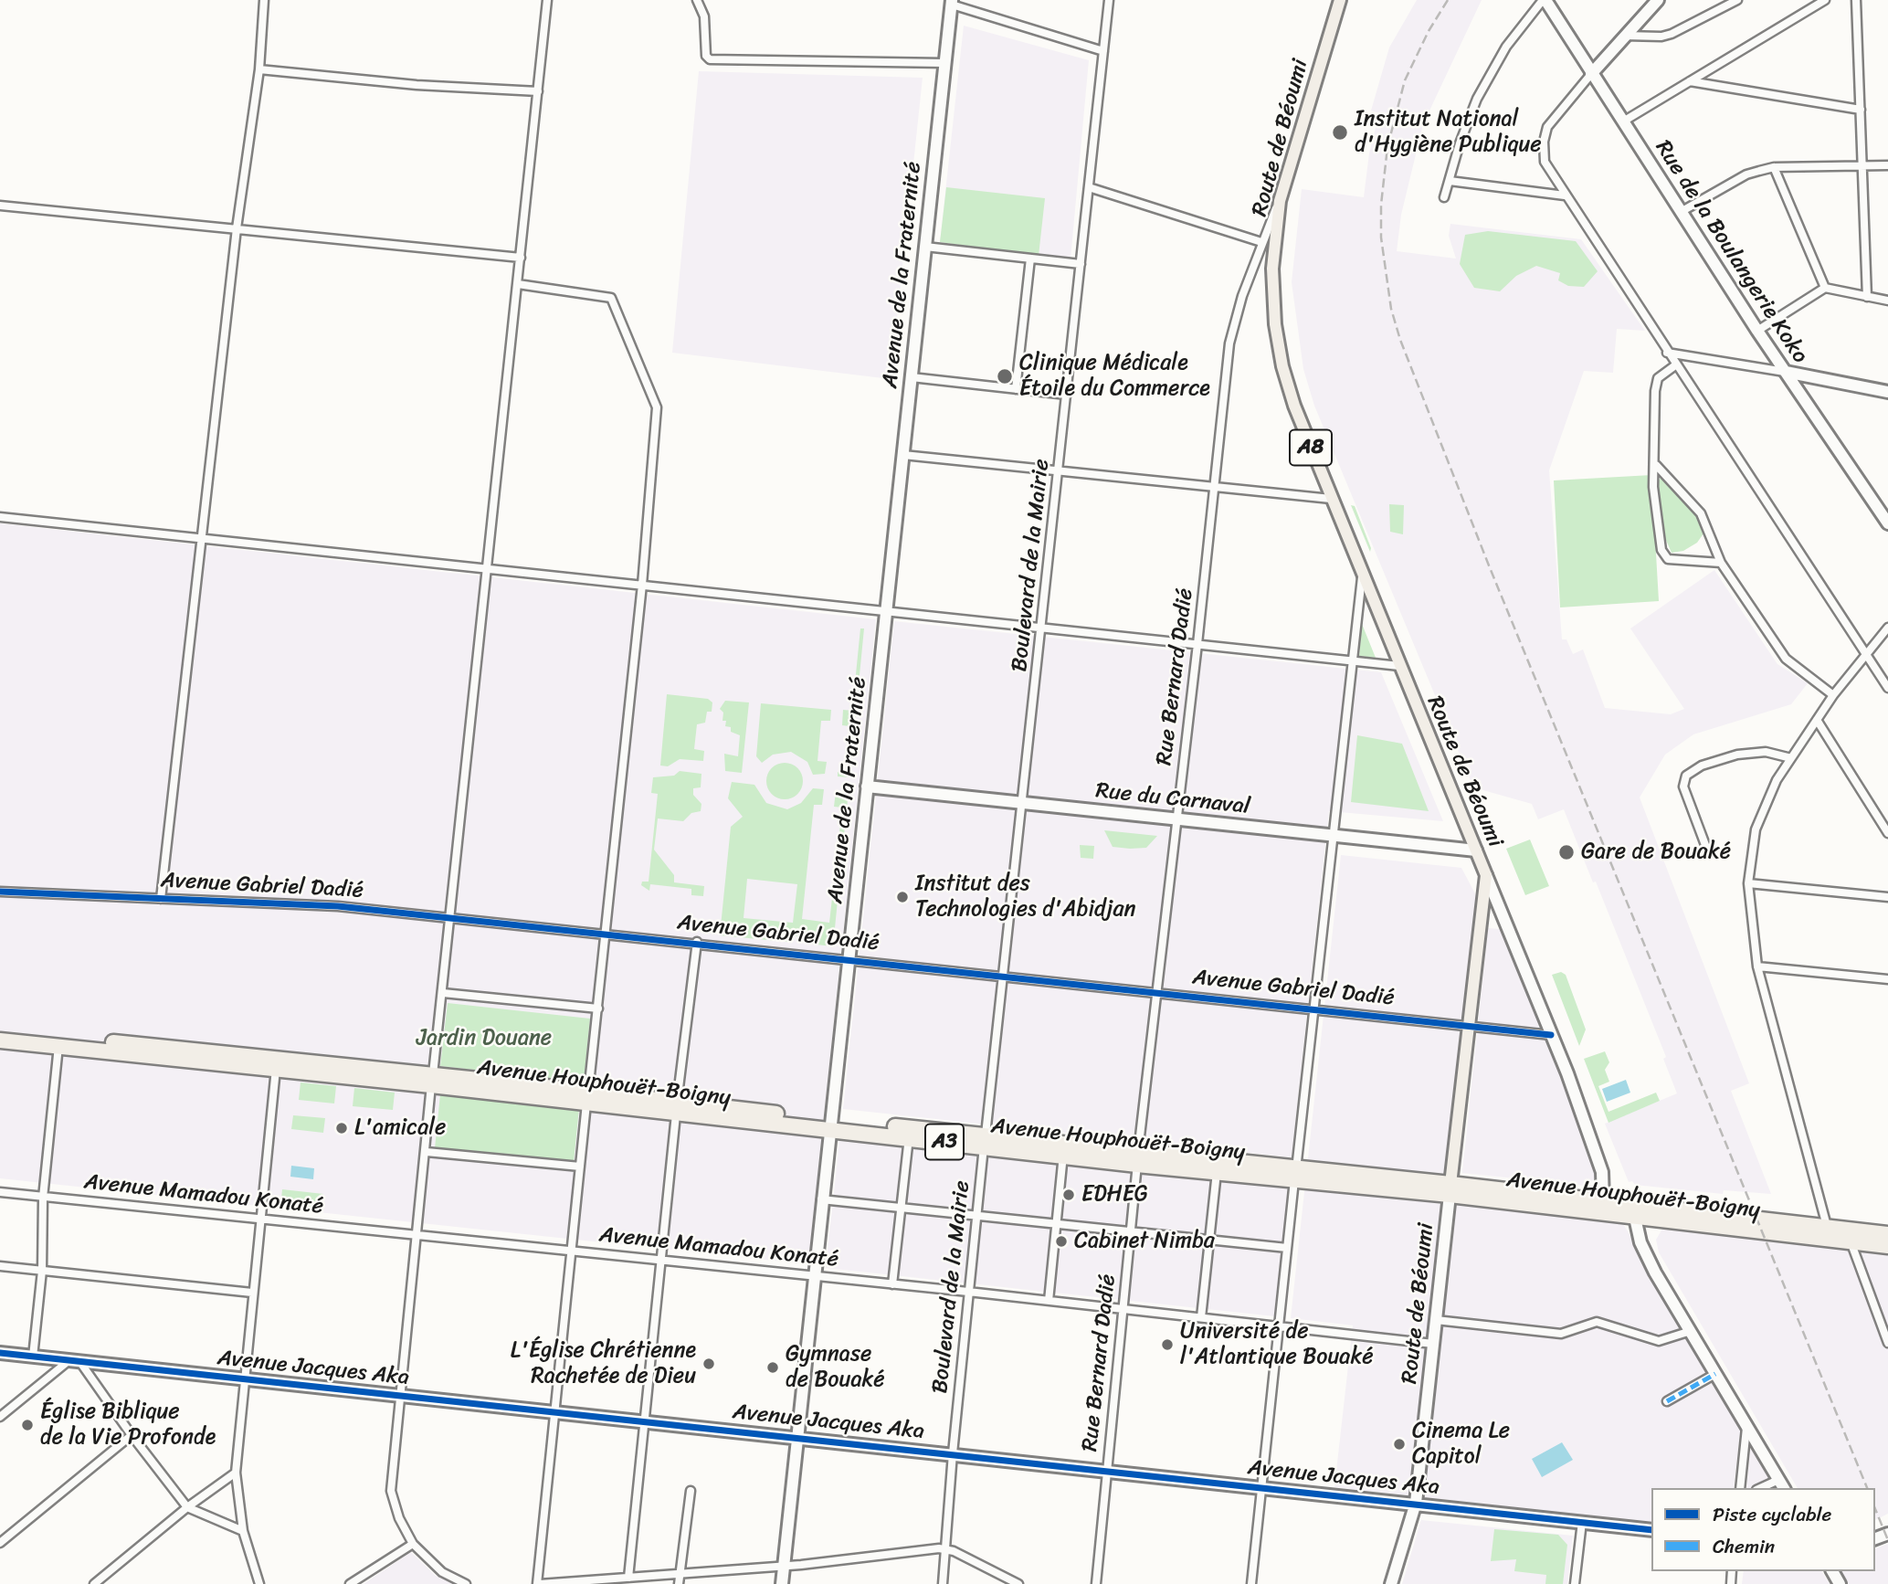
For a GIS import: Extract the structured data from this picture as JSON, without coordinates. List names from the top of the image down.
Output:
{
  "streets": {
    "highway": ["Avenue Houphouët-Boigny", "A3"],
    "main road": ["Route de Béoumi", "A8"],
    "street": [
      "Rue de la Boulangerie Koko",
      "Avenue de la Fraternité",
      "Boulevard de la Mairie",
      "Rue Bernard Dadié",
      "Rue du Carnaval",
      "Avenue Gabriel Dadié",
      "Avenue Mamadou Konaté",
      "Avenue Jacques Aka"
    ]
  },
  "crossings": [
    ["Route de Béoumi", "Rue Bernard Dadié"],
    ["Route de Béoumi", "Rue du Carnaval"],
    ["Route de Béoumi", "Avenue Gabriel Dadié"],
    ["Route de Béoumi", "Avenue Houphouët-Boigny"],
    ["Route de Béoumi", "Avenue Mamadou Konaté"],
    ["Route de Béoumi", "Avenue Jacques Aka"],
    ["Avenue de la Fraternité", "Rue du Carnaval"],
    ["Avenue de la Fraternité", "Avenue Gabriel Dadié"],
    ["Avenue de la Fraternité", "Avenue Houphouët-Boigny"],
    ["Avenue de la Fraternité", "Avenue Mamadou Konaté"],
    ["Avenue de la Fraternité", "Avenue Jacques Aka"],
    ["Boulevard de la Mairie", "Rue du Carnaval"],
    ["Boulevard de la Mairie", "Avenue Gabriel Dadié"],
    ["Boulevard de la Mairie", "Avenue Houphouët-Boigny"],
    ["Boulevard de la Mairie", "Avenue Mamadou Konaté"],
    ["Boulevard de la Mairie", "Avenue Jacques Aka"],
    ["Rue Bernard Dadié", "Rue du Carnaval"],
    ["Rue Bernard Dadié", "Avenue Gabriel Dadié"],
    ["Rue Bernard Dadié", "Avenue Houphouët-Boigny"],
    ["Rue Bernard Dadié", "Avenue Mamadou Konaté"],
    ["Rue Bernard Dadié", "Avenue Jacques Aka"]
  ],
  "parks": ["Jardin Douane"],
  "places": [
    "Institut National d'Hygiène Publique",
    "Clinique Médicale Étoile du Commerce",
    "Gare de Bouaké",
    "Institut des Technologies d'Abidjan",
    "L'amicale",
    "EDHEG",
    "Cabinet Nimba",
    "Université de l'Atlantique Bouaké",
    "L'Église Chrétienne Rachetée de Dieu",
    "Gymnase de Bouaké",
    "Église Biblique de la Vie Profonde",
    "Cinema Le Capitol"
  ],
  "legend": ["Piste cyclable", "Chemin"]
}
